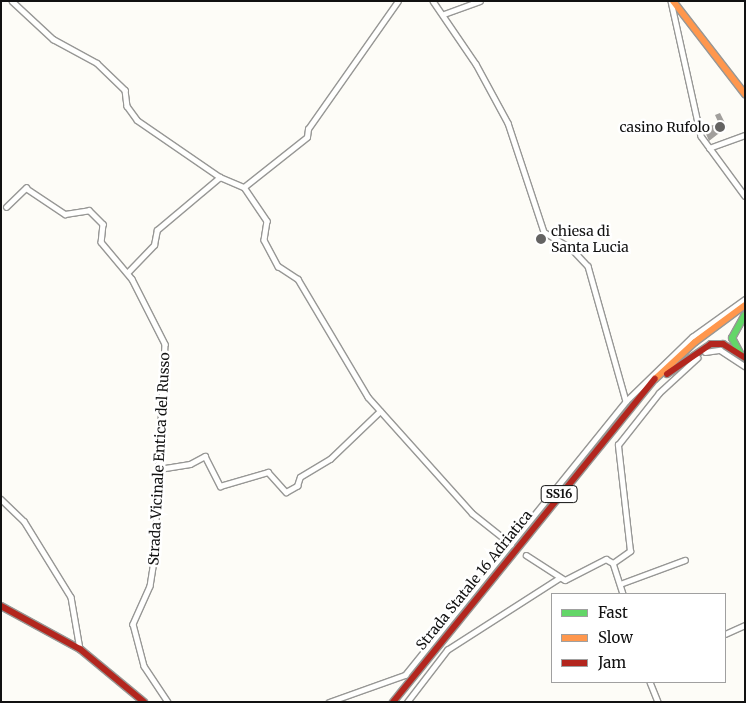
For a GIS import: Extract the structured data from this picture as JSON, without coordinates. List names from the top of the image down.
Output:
{
  "streets": {
    "main road": ["SS16", "Strada Statale 16 Adriatica"],
    "street": ["Strada Vicinale Entica del Russo"]
  },
  "places": ["casino Rufolo", "chiesa di Santa Lucia"],
  "legend": ["Fast", "Slow", "Jam"]
}
